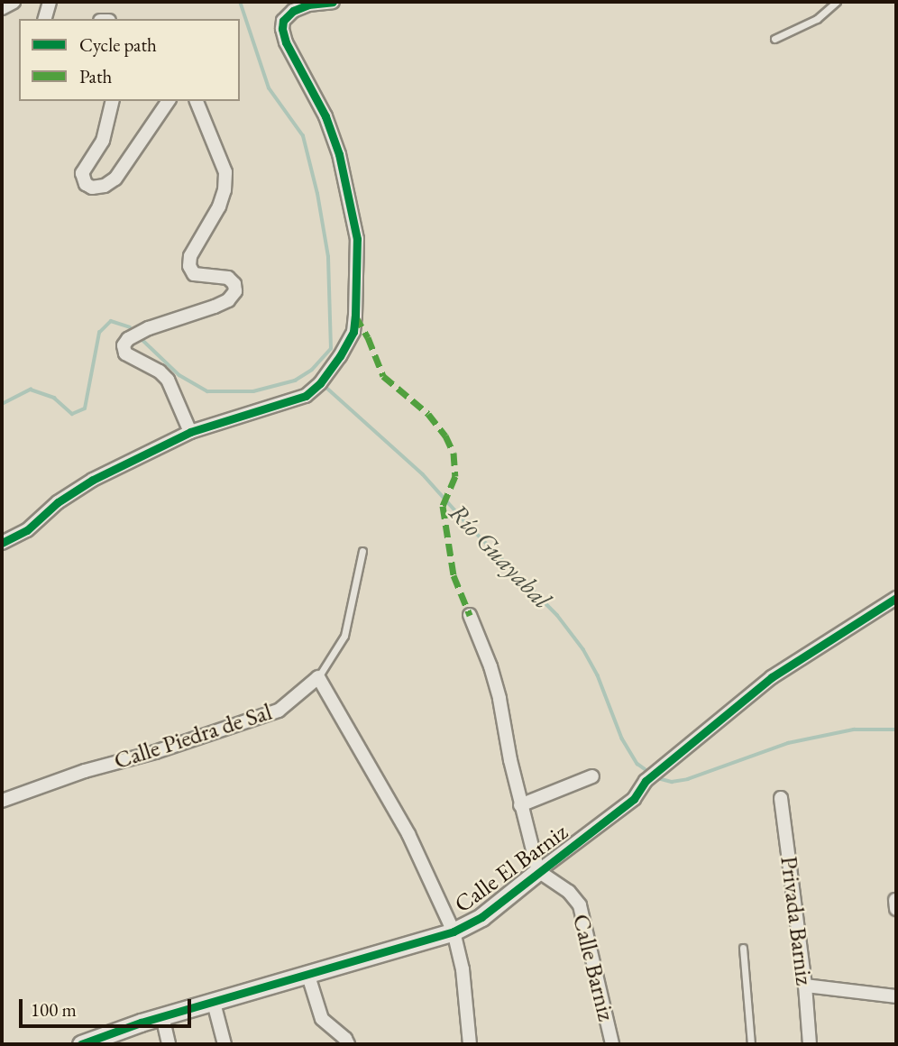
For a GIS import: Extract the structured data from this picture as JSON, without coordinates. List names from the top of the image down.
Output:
{
  "streets": {
    "street": [
      "Calle Piedra de Sal",
      "Calle El Barniz",
      "Privada Barniz",
      "Calle Barniz"
    ]
  },
  "crossings": [
    ["Calle El Barniz", "Calle Barniz"]
  ],
  "water": ["Río Guayabal"],
  "legend": ["Cycle path", "Path"],
  "scale_bar": "100 m"
}
